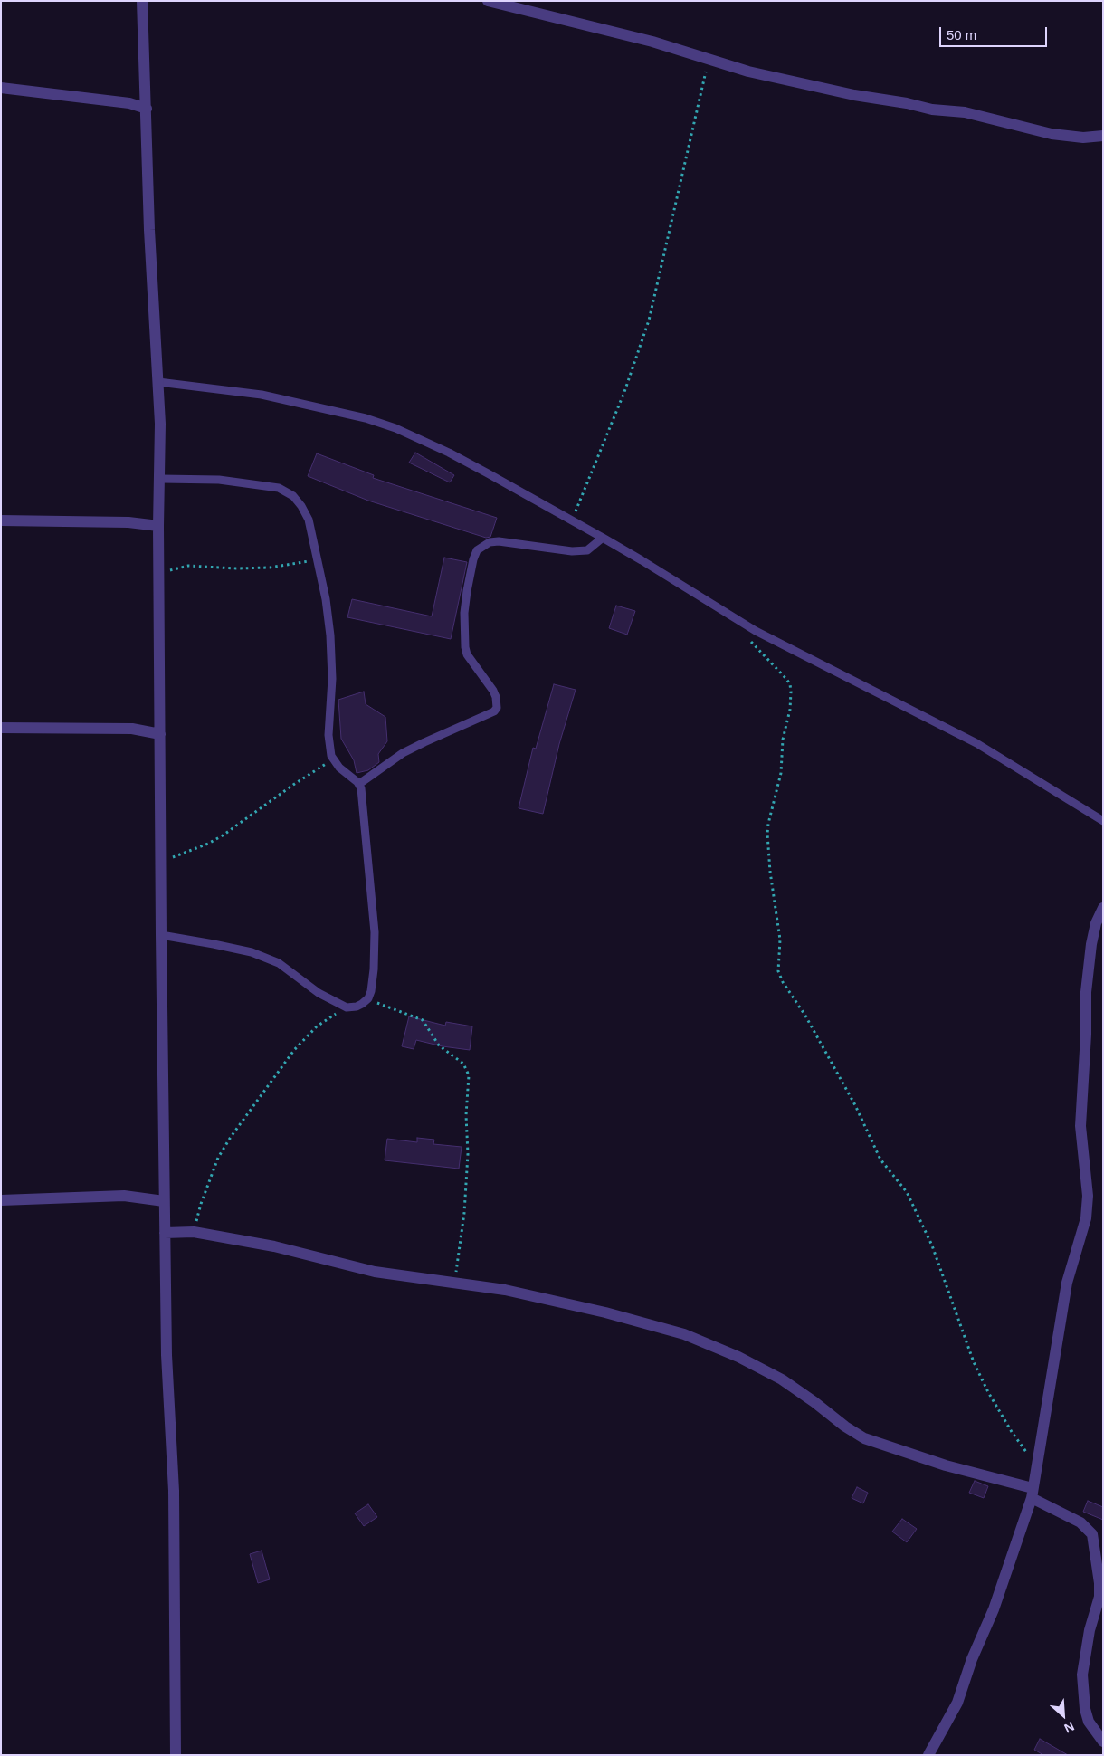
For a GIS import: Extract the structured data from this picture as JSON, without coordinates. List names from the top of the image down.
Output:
{
  "scale_bar": "50 m",
  "north": "bottom right"
}
